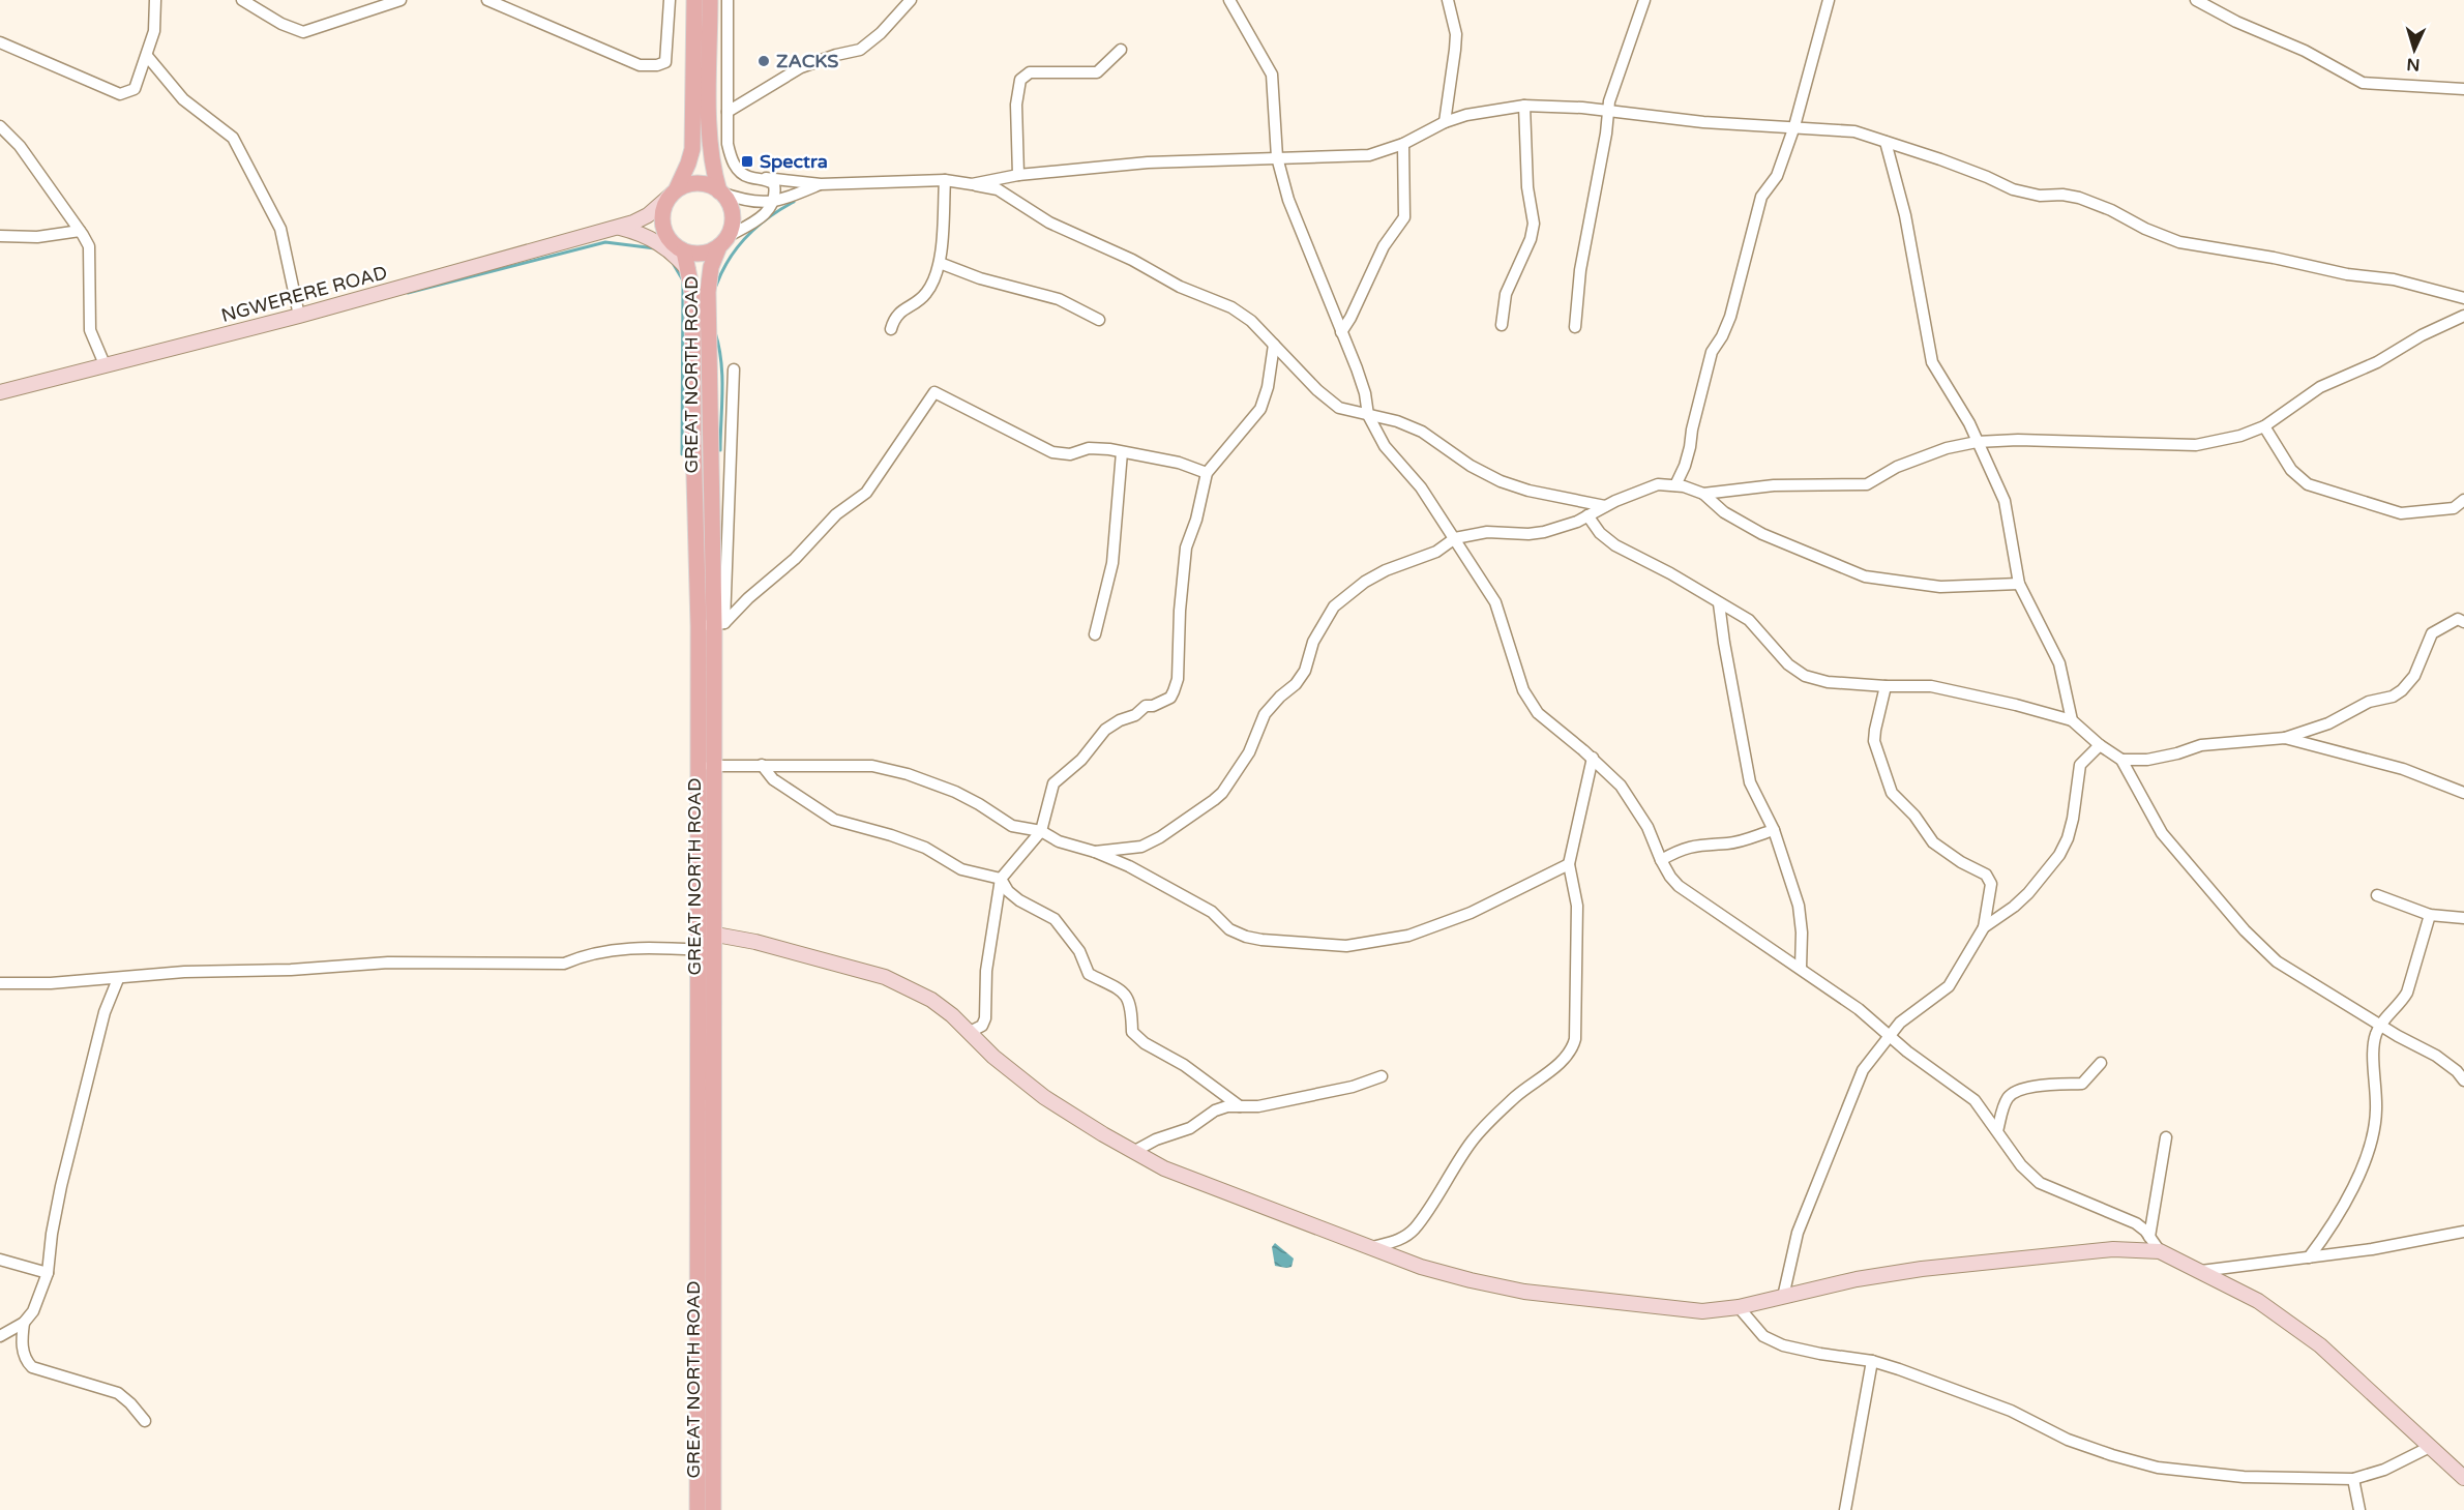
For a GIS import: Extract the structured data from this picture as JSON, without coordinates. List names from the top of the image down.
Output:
{
  "streets": {
    "main road": ["GREAT NORTH ROAD"],
    "street": ["NGWERERE ROAD"]
  },
  "crossings": [
    ["NGWERERE ROAD", "GREAT NORTH ROAD"]
  ],
  "places": {
    "other": ["ZACKS"],
    "transit": ["Spectra"]
  },
  "north": "bottom"
}
